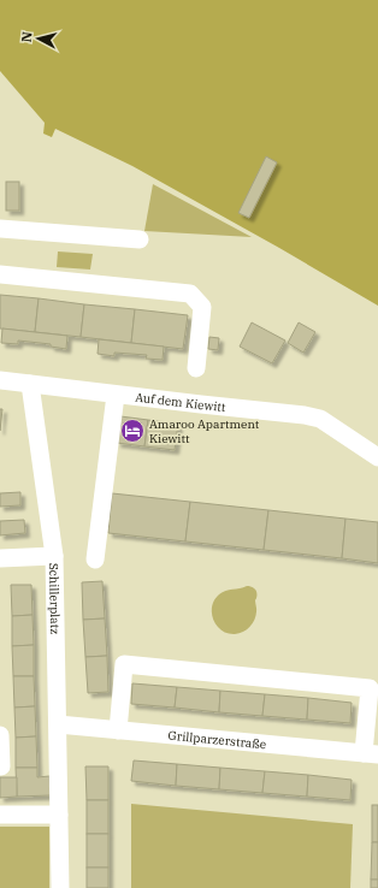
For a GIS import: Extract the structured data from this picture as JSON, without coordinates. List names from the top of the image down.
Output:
{
  "streets": {
    "street": ["Auf dem Kiewitt", "Schillerplatz", "Grillparzerstraße"]
  },
  "crossings": [
    ["Auf dem Kiewitt", "Schillerplatz"],
    ["Schillerplatz", "Grillparzerstraße"]
  ],
  "places": {
    "hotel": ["Amaroo Apartment Kiewitt"]
  },
  "north": "left"
}
